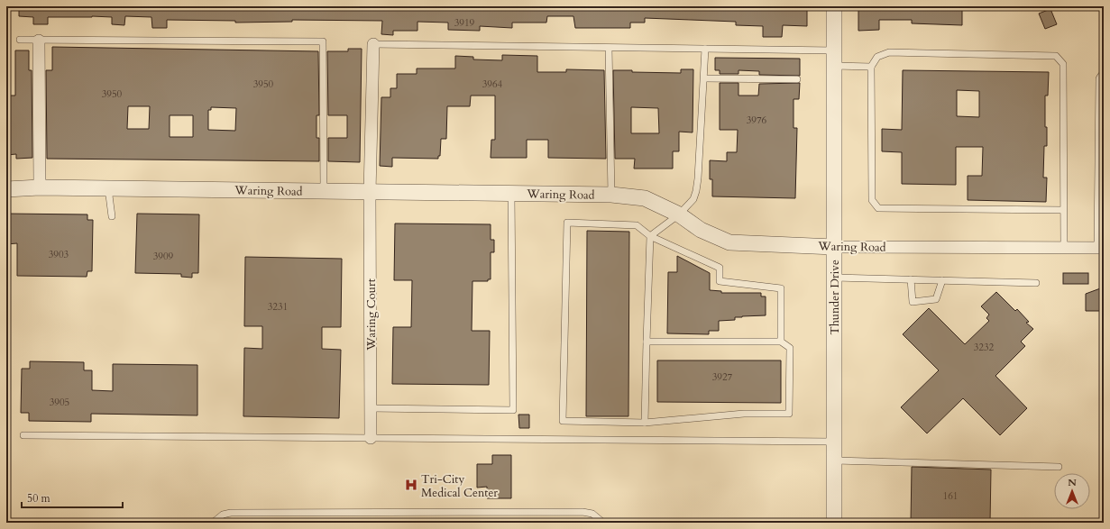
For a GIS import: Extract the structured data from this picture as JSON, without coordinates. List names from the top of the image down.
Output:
{
  "streets": {
    "street": ["Waring Road", "Thunder Drive", "Waring Court"]
  },
  "crossings": [
    ["Waring Road", "Thunder Drive"],
    ["Waring Road", "Waring Court"]
  ],
  "places": {
    "hospital": ["Tri-City Medical Center"]
  },
  "house_numbers": [
    "3919",
    "3950",
    "3964",
    "3950",
    "3976",
    "3903",
    "3909",
    "3231",
    "3232",
    "3927",
    "3905",
    "161"
  ],
  "scale_bar": "50 m",
  "north": "top"
}
